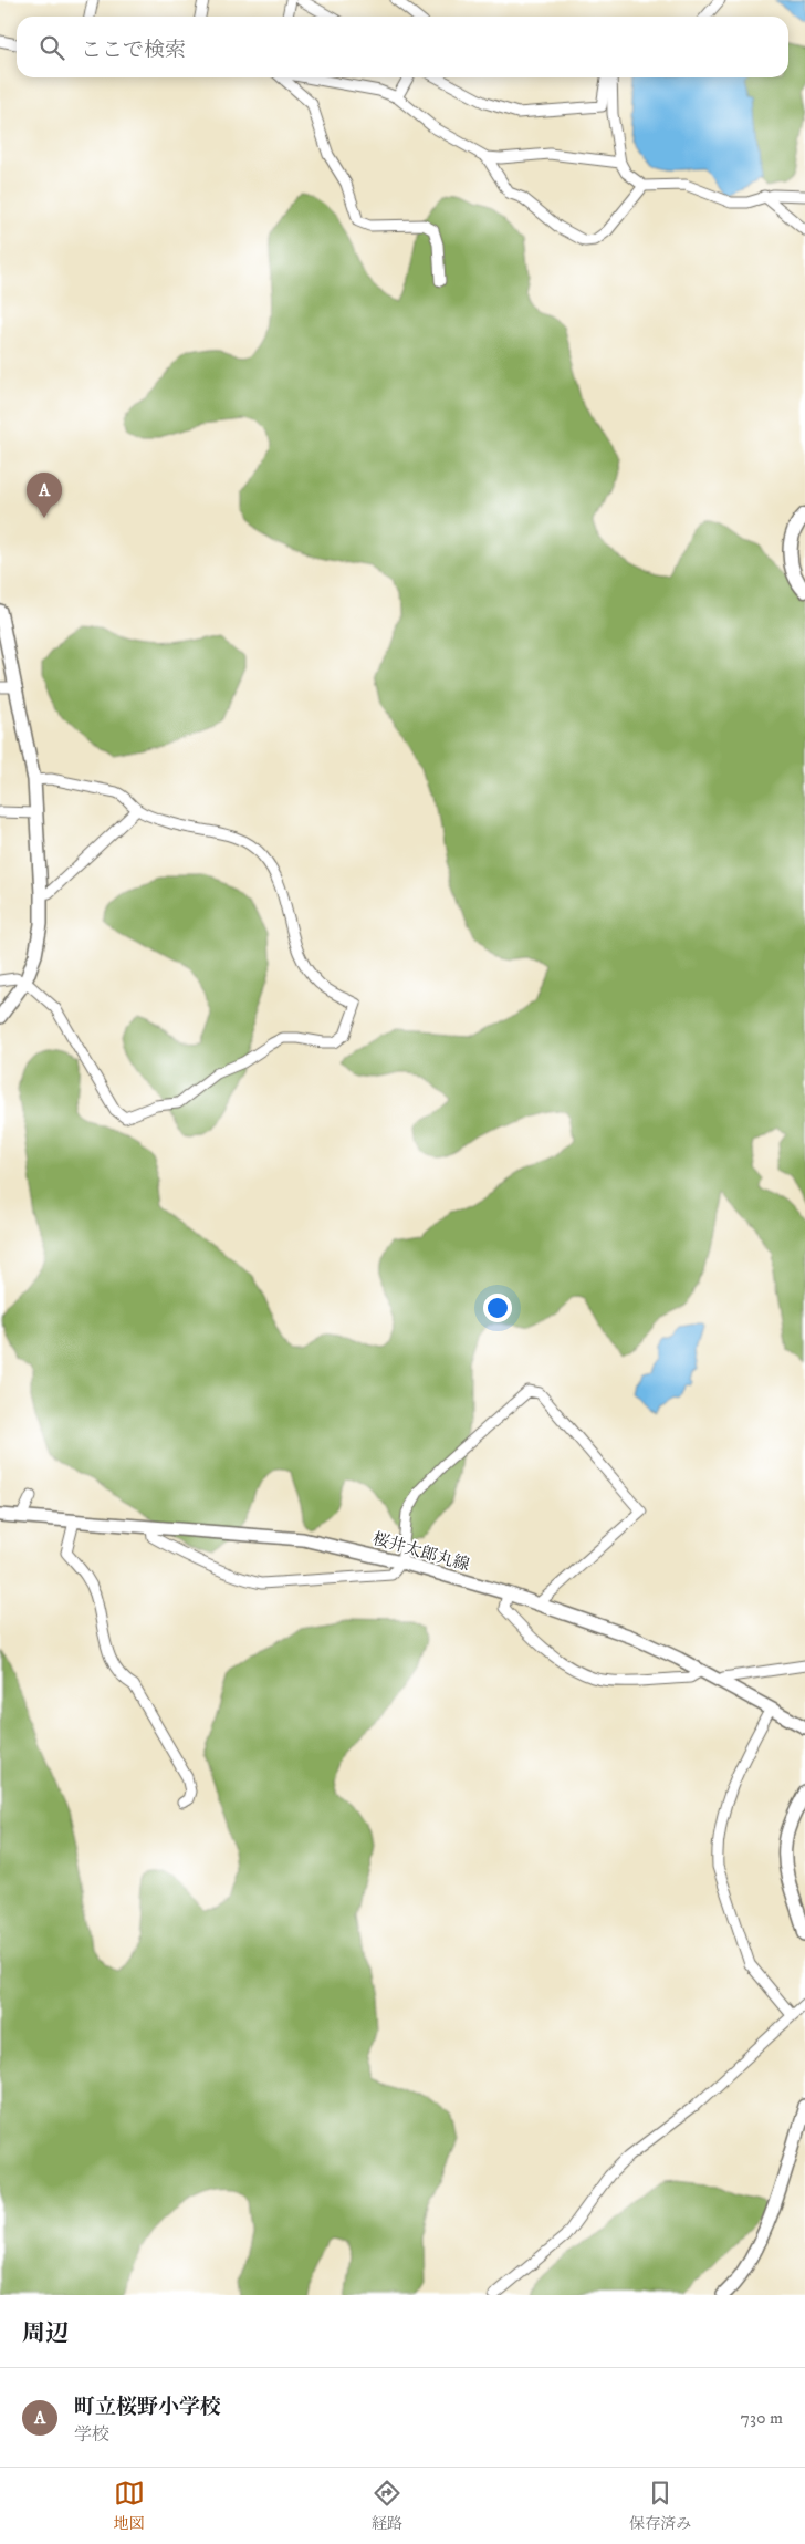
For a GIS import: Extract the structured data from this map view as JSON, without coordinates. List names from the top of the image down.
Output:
{
  "streets": {
    "main road": ["桜井太郎丸線"]
  },
  "page": {
    "search": "ここで検索",
    "pins": "A",
    "heading": "周辺",
    "list": [
      {
        "mark": "A",
        "name": "町立桜野小学校",
        "note": "学校",
        "value": "730 m"
      }
    ],
    "nav": ["地図", "経路", "保存済み"]
  }
}
